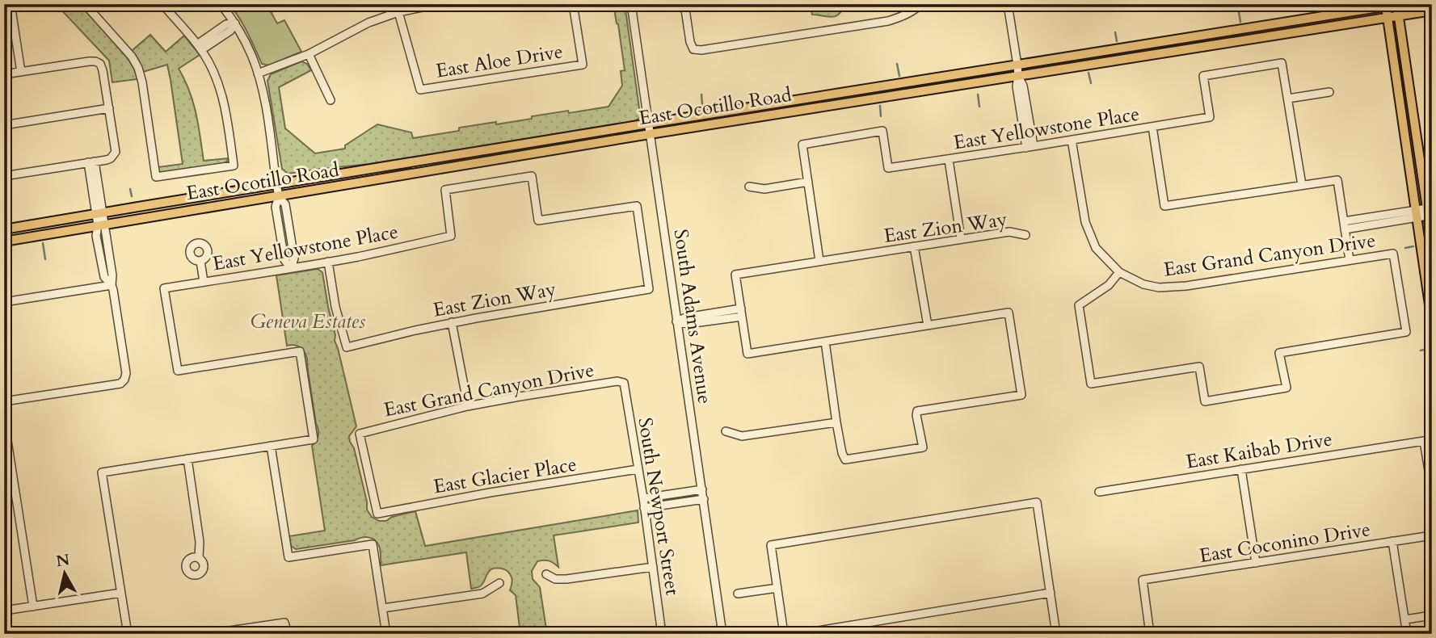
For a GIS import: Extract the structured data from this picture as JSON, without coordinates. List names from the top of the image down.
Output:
{
  "streets": {
    "main road": ["East Ocotillo Road"],
    "street": [
      "East Aloe Drive",
      "East Yellowstone Place",
      "East Zion Way",
      "East Grand Canyon Drive",
      "South Adams Avenue",
      "East Kaibab Drive",
      "East Glacier Place",
      "South Newport Street",
      "East Coconino Drive"
    ]
  },
  "crossings": [
    ["East Ocotillo Road", "South Adams Avenue"],
    ["East Yellowstone Place", "East Zion Way"],
    ["East Grand Canyon Drive", "East Glacier Place"],
    ["East Grand Canyon Drive", "South Newport Street"],
    ["East Glacier Place", "South Newport Street"]
  ],
  "parks": ["Geneva Estates"],
  "north": "top"
}
